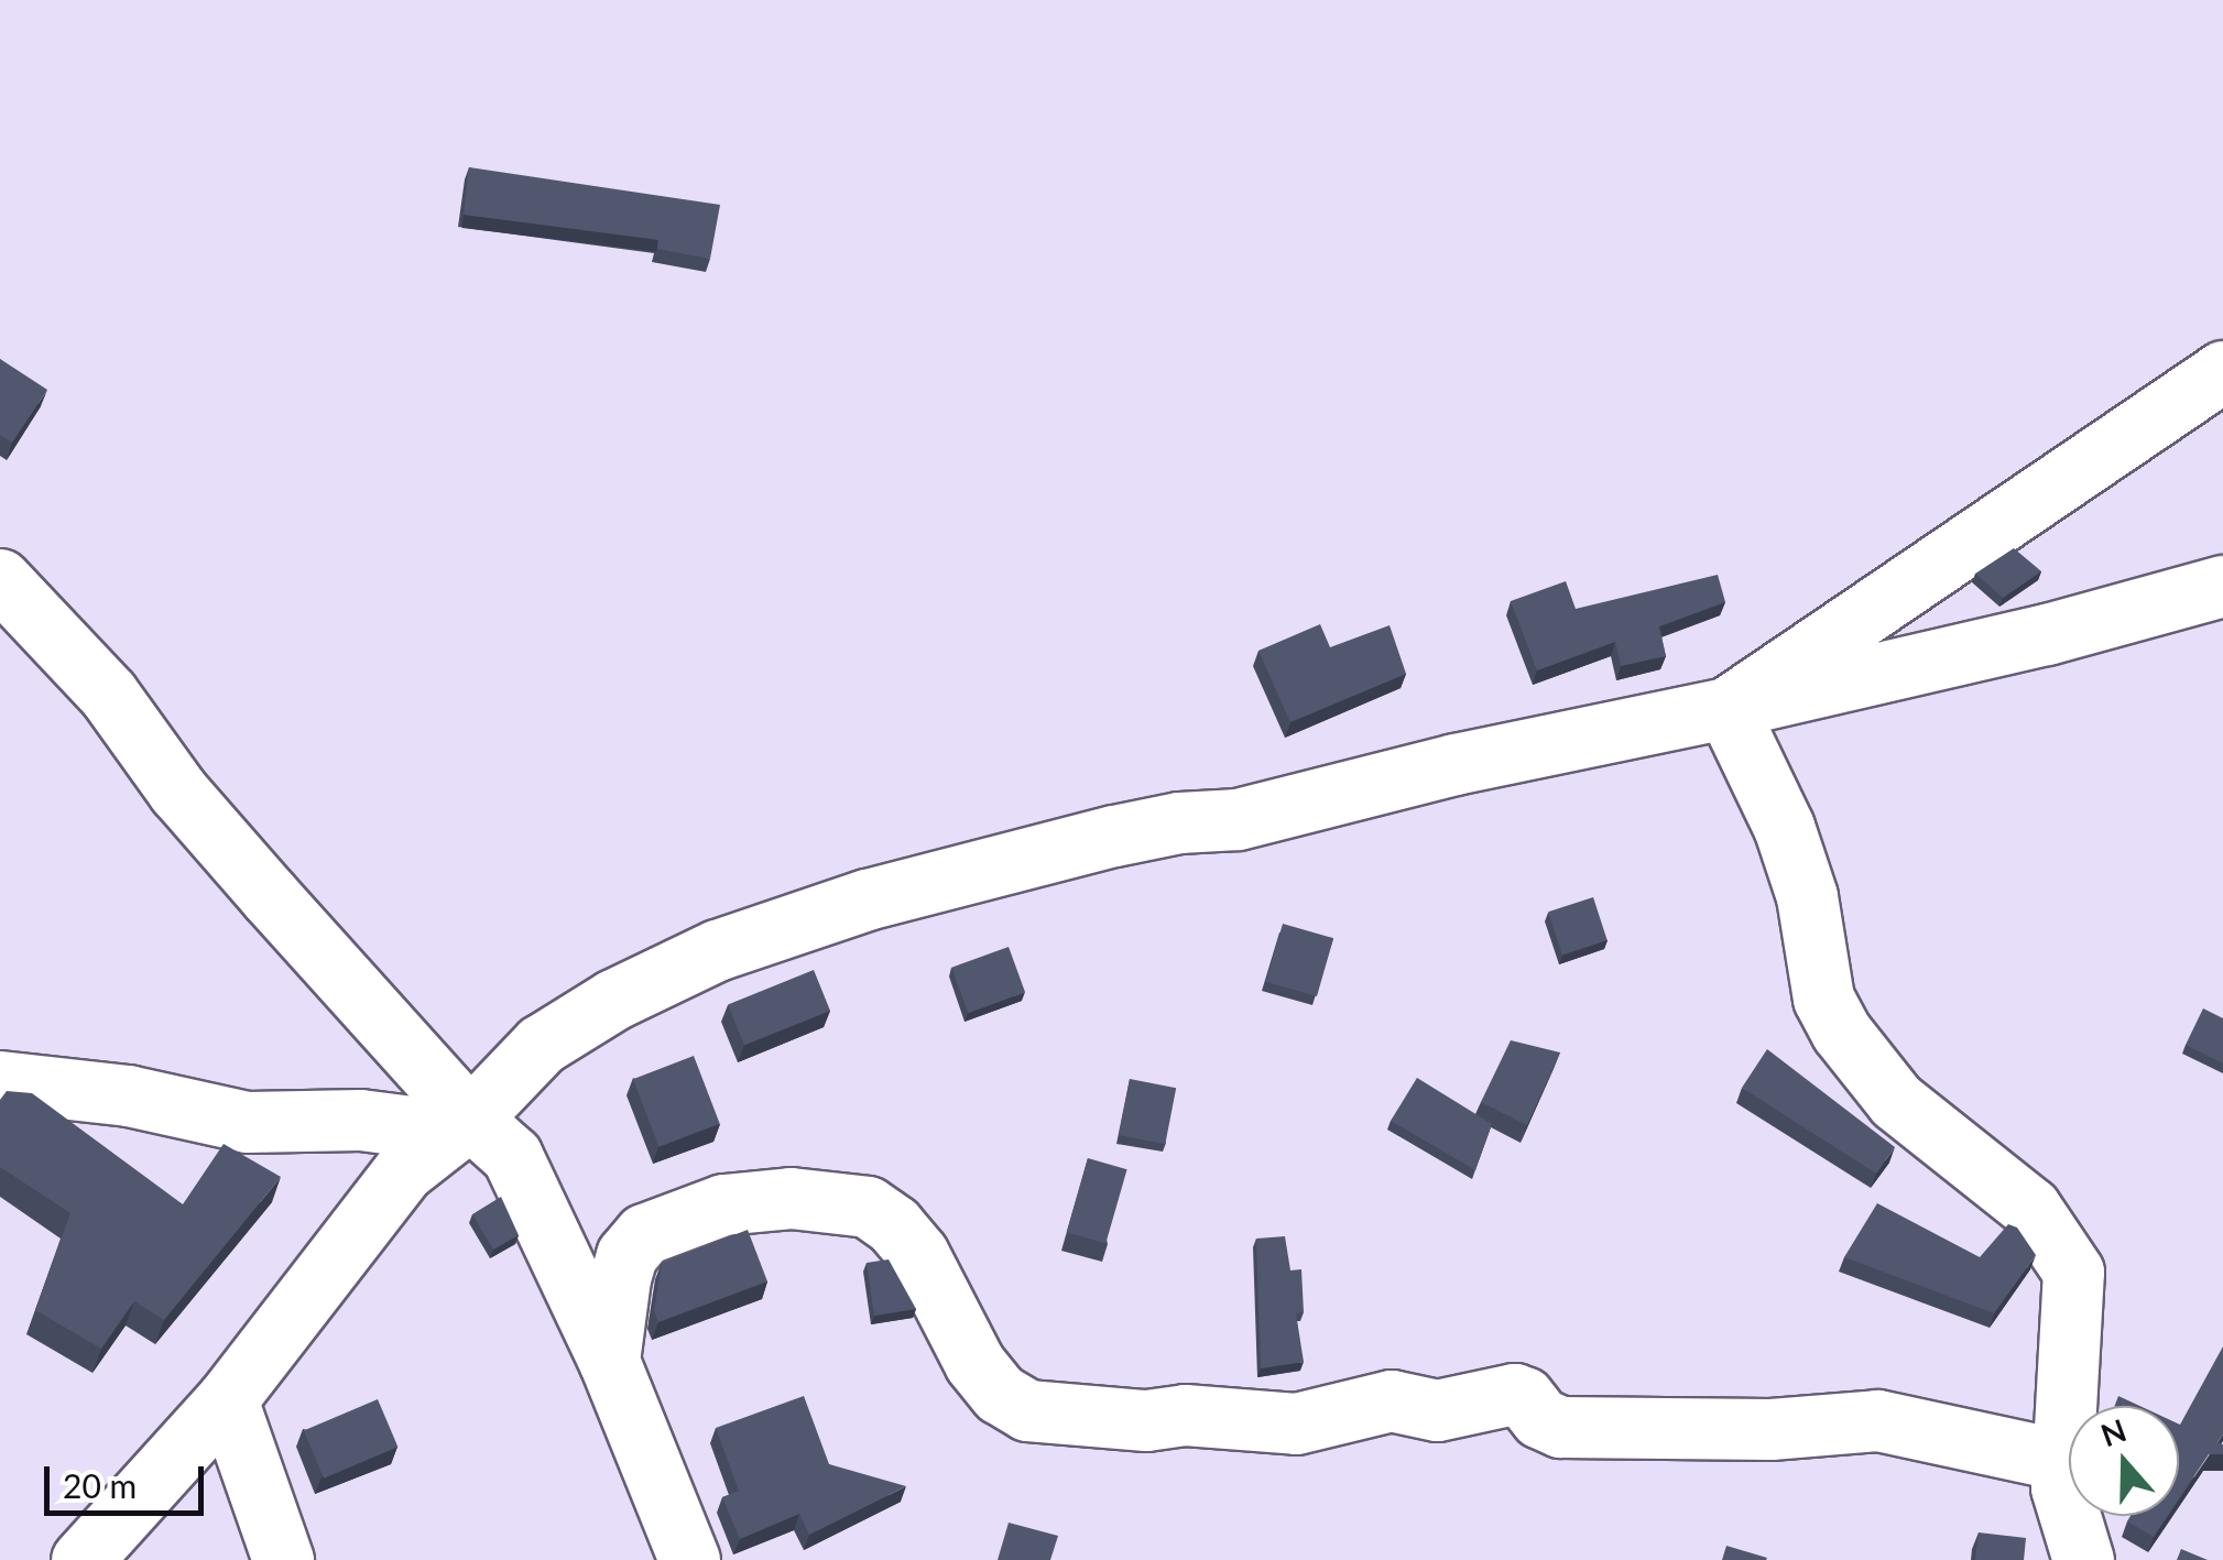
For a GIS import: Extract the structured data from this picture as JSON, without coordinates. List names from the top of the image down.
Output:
{
  "scale_bar": "20 m",
  "north": "top"
}
